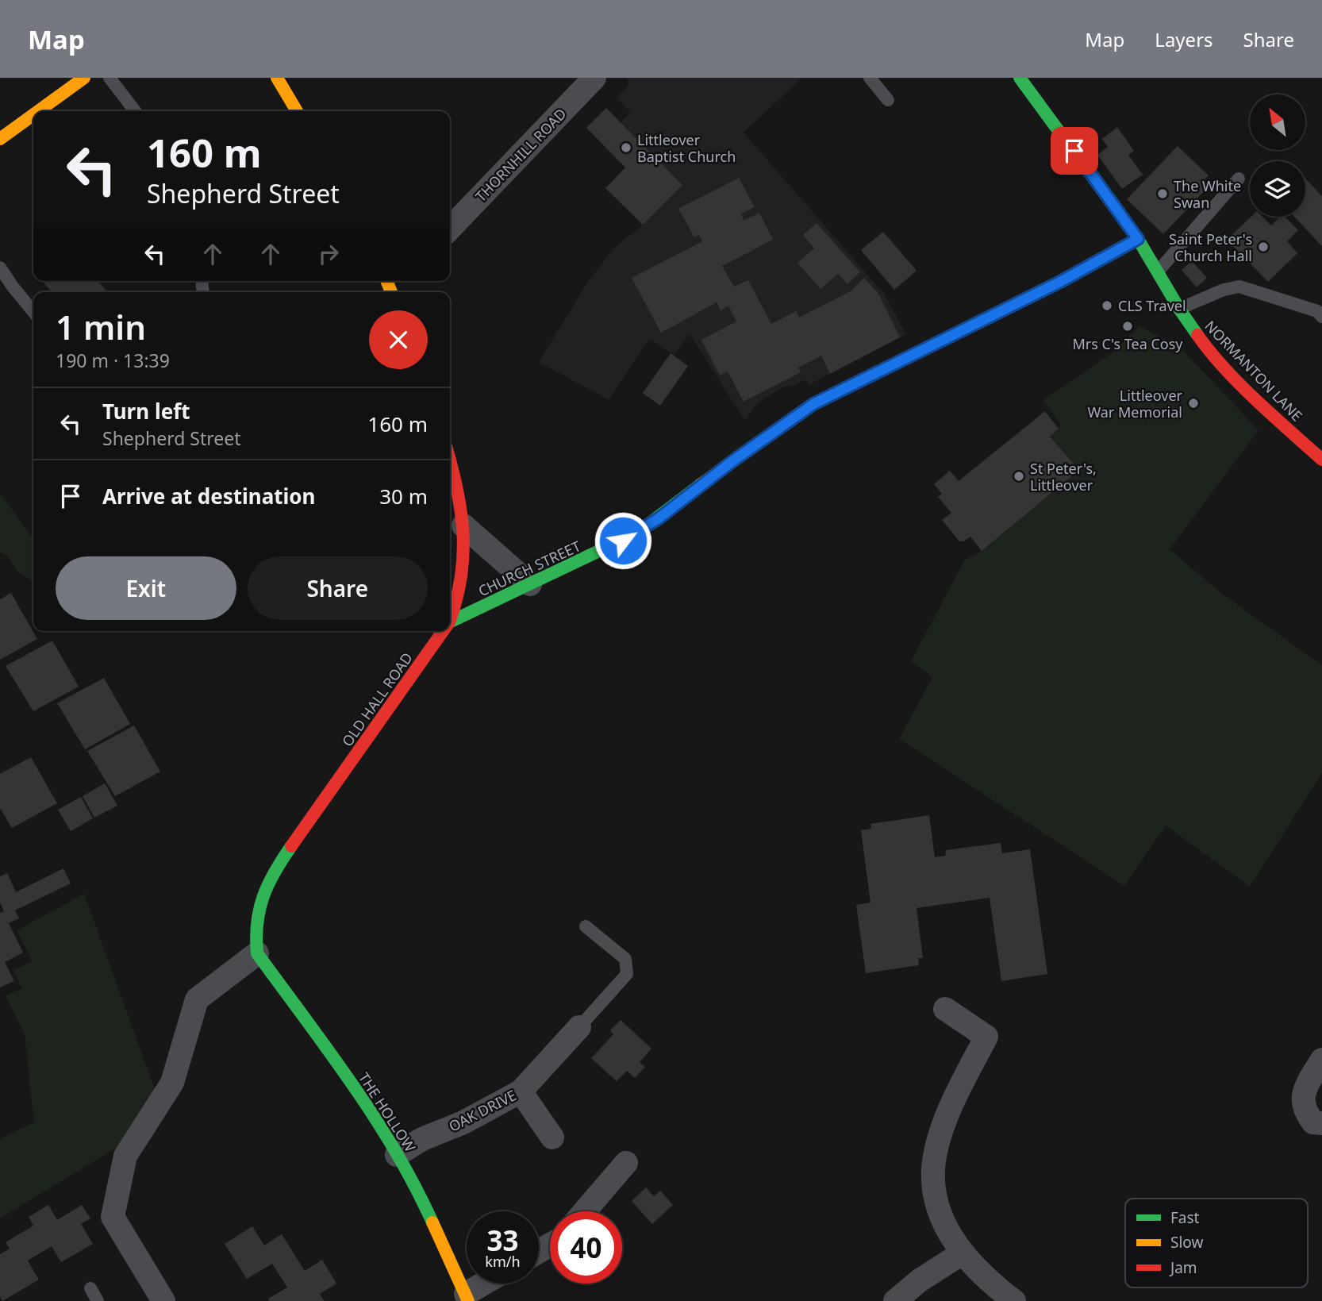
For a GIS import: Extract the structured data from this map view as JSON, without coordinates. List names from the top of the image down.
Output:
{
  "streets": {
    "street": [
      "THORNHILL ROAD",
      "NORMANTON LANE",
      "CHURCH STREET",
      "OLD HALL ROAD",
      "OAK DRIVE",
      "THE HOLLOW"
    ]
  },
  "crossings": [
    ["NORMANTON LANE", "CHURCH STREET"],
    ["OLD HALL ROAD", "THE HOLLOW"],
    ["OAK DRIVE", "THE HOLLOW"]
  ],
  "places": [
    "Littleover Baptist Church",
    "The White Swan",
    "Saint Peter's Church Hall",
    "CLS Travel",
    "Mrs C's Tea Cosy",
    "Littleover War Memorial",
    "St Peter's, Littleover"
  ],
  "legend": ["Fast", "Slow", "Jam"],
  "north": "top left",
  "page": {
    "header": "Map",
    "nav": ["Map", "Layers", "Share"],
    "turn": ["160 m", "Shepherd Street"],
    "heading": ["1 min", "190 m · 13:39"],
    "list": [
      {
        "name": "Turn left",
        "note": "Shepherd Street",
        "value": "160 m"
      },
      {
        "name": "Arrive at destination",
        "value": "30 m"
      }
    ],
    "buttons": ["Exit", "Share"],
    "speed": "33 km/h",
    "limit": "40"
  }
}
